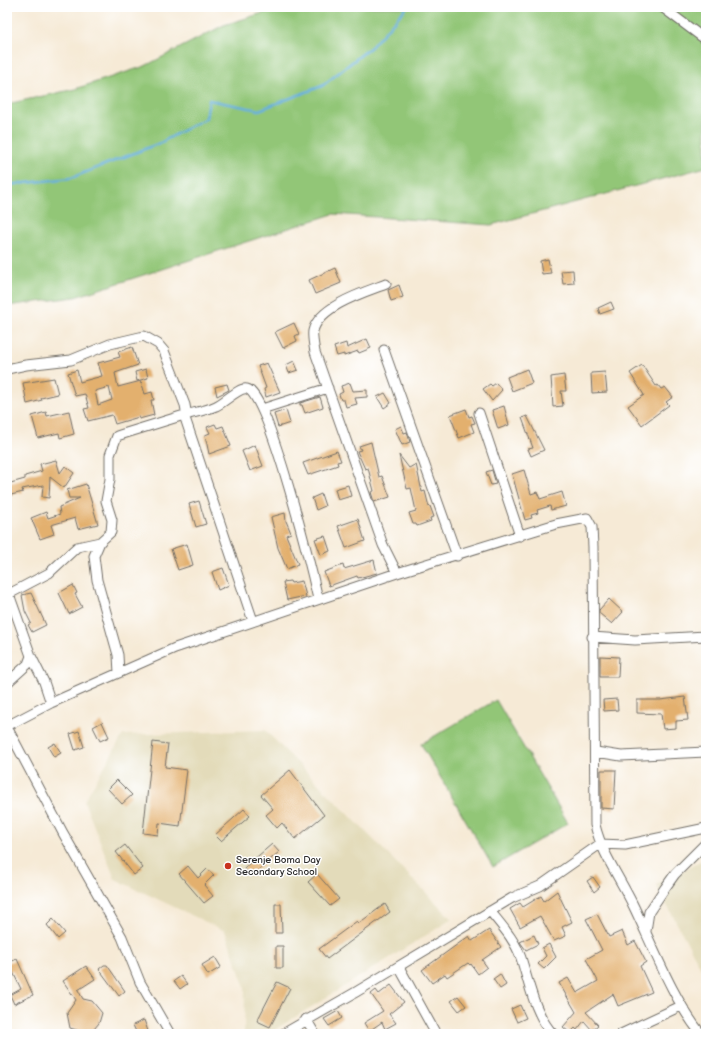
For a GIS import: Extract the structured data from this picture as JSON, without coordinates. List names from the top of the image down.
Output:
{
  "places": ["Serenje Boma Day Secondary School"]
}
